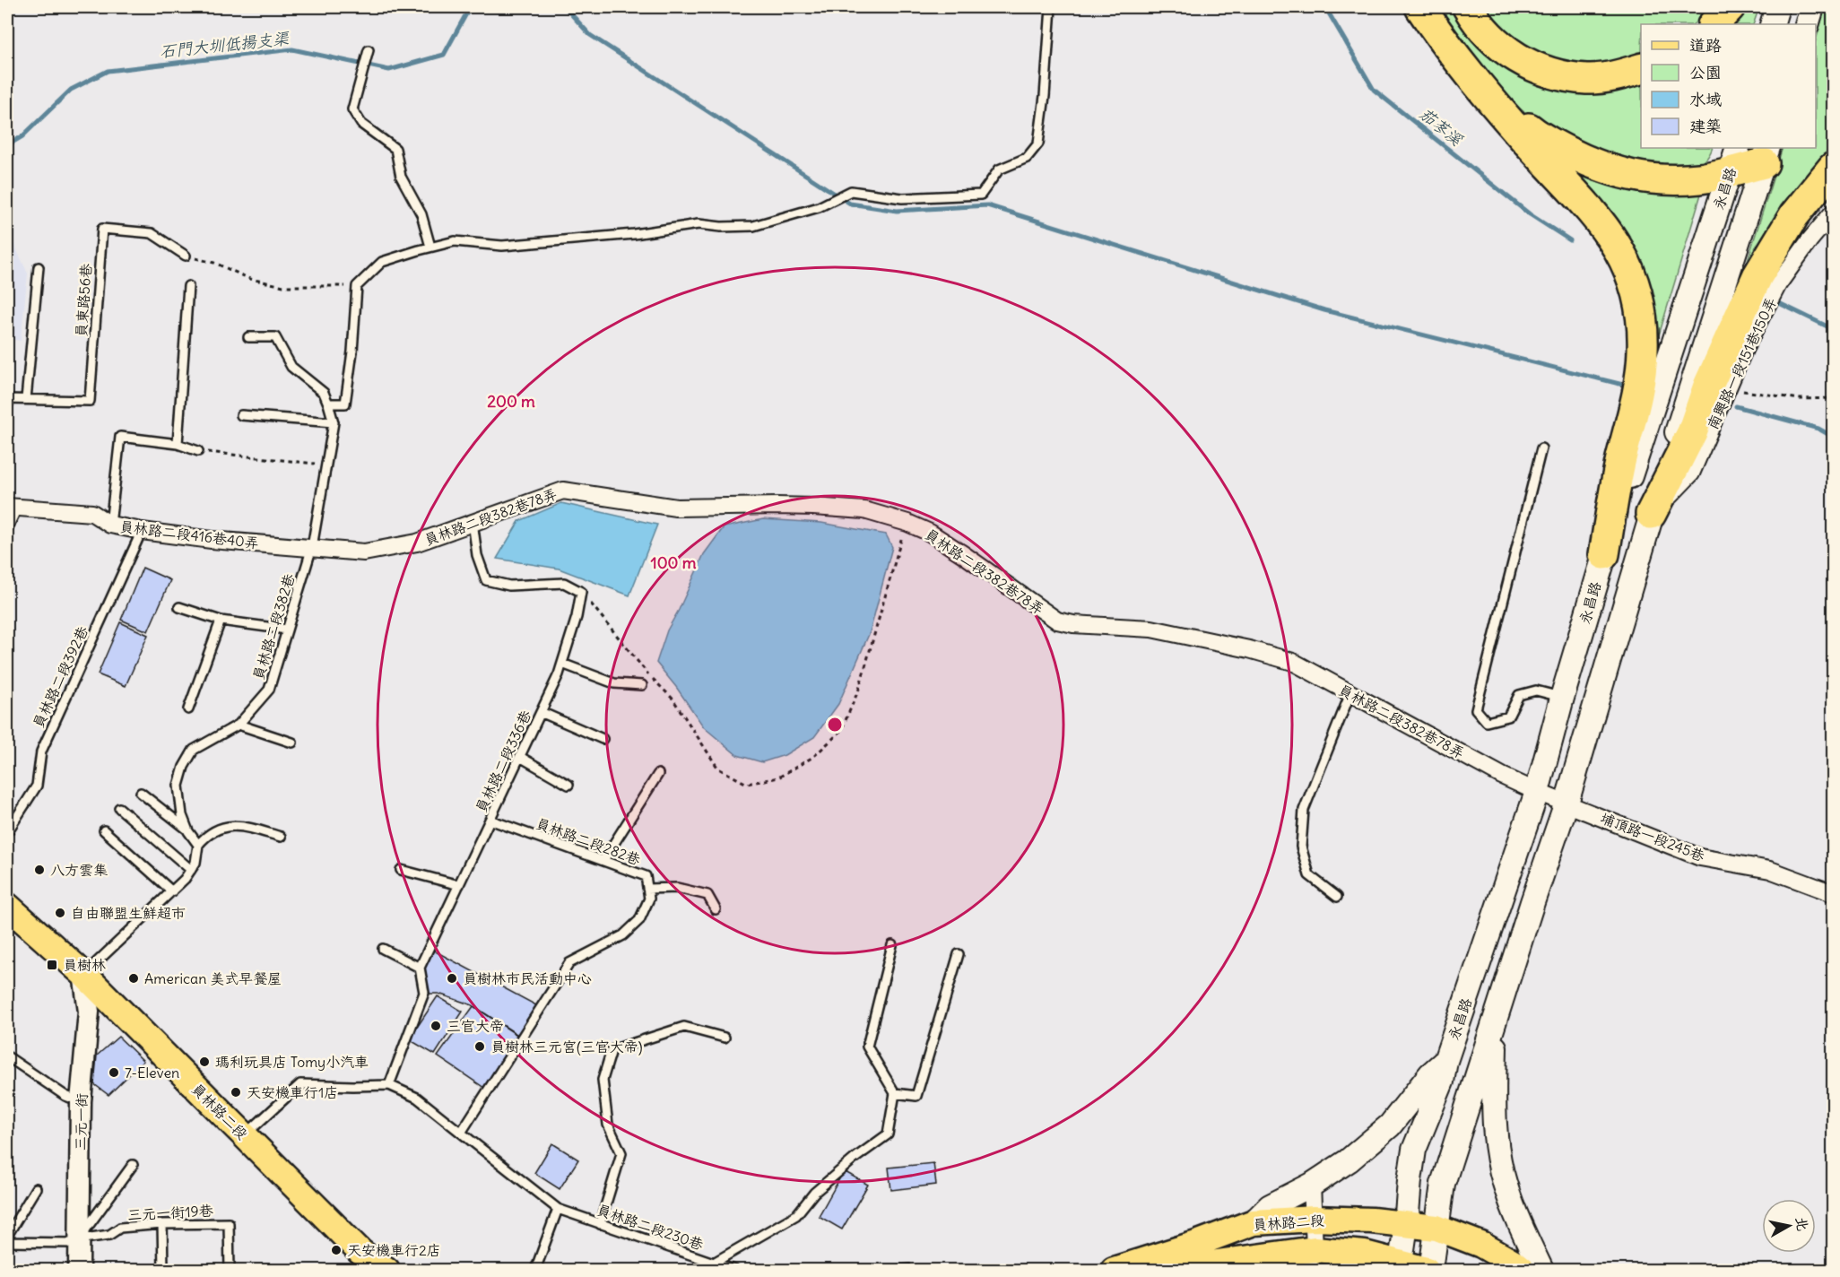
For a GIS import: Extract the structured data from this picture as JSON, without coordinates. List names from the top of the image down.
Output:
{
  "streets": {
    "main road": ["永昌路", "員林路二段"],
    "street": [
      "南興路一段151巷150弄",
      "員林路二段382巷78弄",
      "員林路二段416巷40弄",
      "埔頂路一段245巷",
      "三元一街"
    ],
    "lane": [
      "員東路56巷",
      "員林路二段382巷",
      "員林路二段392巷",
      "員林路二段336巷",
      "員林路二段282巷",
      "三元一街19巷",
      "員林路二段230巷"
    ]
  },
  "crossings": [
    ["永昌路", "南興路一段151巷150弄"],
    ["永昌路", "員林路二段382巷78弄"],
    ["永昌路", "埔頂路一段245巷"],
    ["永昌路", "員林路二段"],
    ["員林路二段382巷78弄", "員林路二段416巷40弄"],
    ["員林路二段382巷78弄", "員林路二段382巷"],
    ["員林路二段382巷78弄", "埔頂路一段245巷"],
    ["員林路二段416巷40弄", "員林路二段382巷"],
    ["員林路二段416巷40弄", "員林路二段392巷"],
    ["員林路二段336巷", "員林路二段282巷"],
    ["員林路二段", "三元一街"],
    ["三元一街", "三元一街19巷"]
  ],
  "water": ["石門大圳低揚支渠", "茄苳溪"],
  "places": {
    "other": [
      "八方雲集",
      "自由聯盟生鮮超市",
      "American 美式早餐屋",
      "員樹林市民活動中心",
      "三官大帝",
      "員樹林三元宮(三官大帝)",
      "瑪利玩具店 Tomy小汽車",
      "7-Eleven",
      "天安機車行1店",
      "天安機車行2店"
    ],
    "transit": ["員樹林"]
  },
  "legend": [
    "道路",
    "公園",
    "水域",
    "建築"
  ],
  "north": "right",
  "rings": ["200 m", "100 m"]
}
